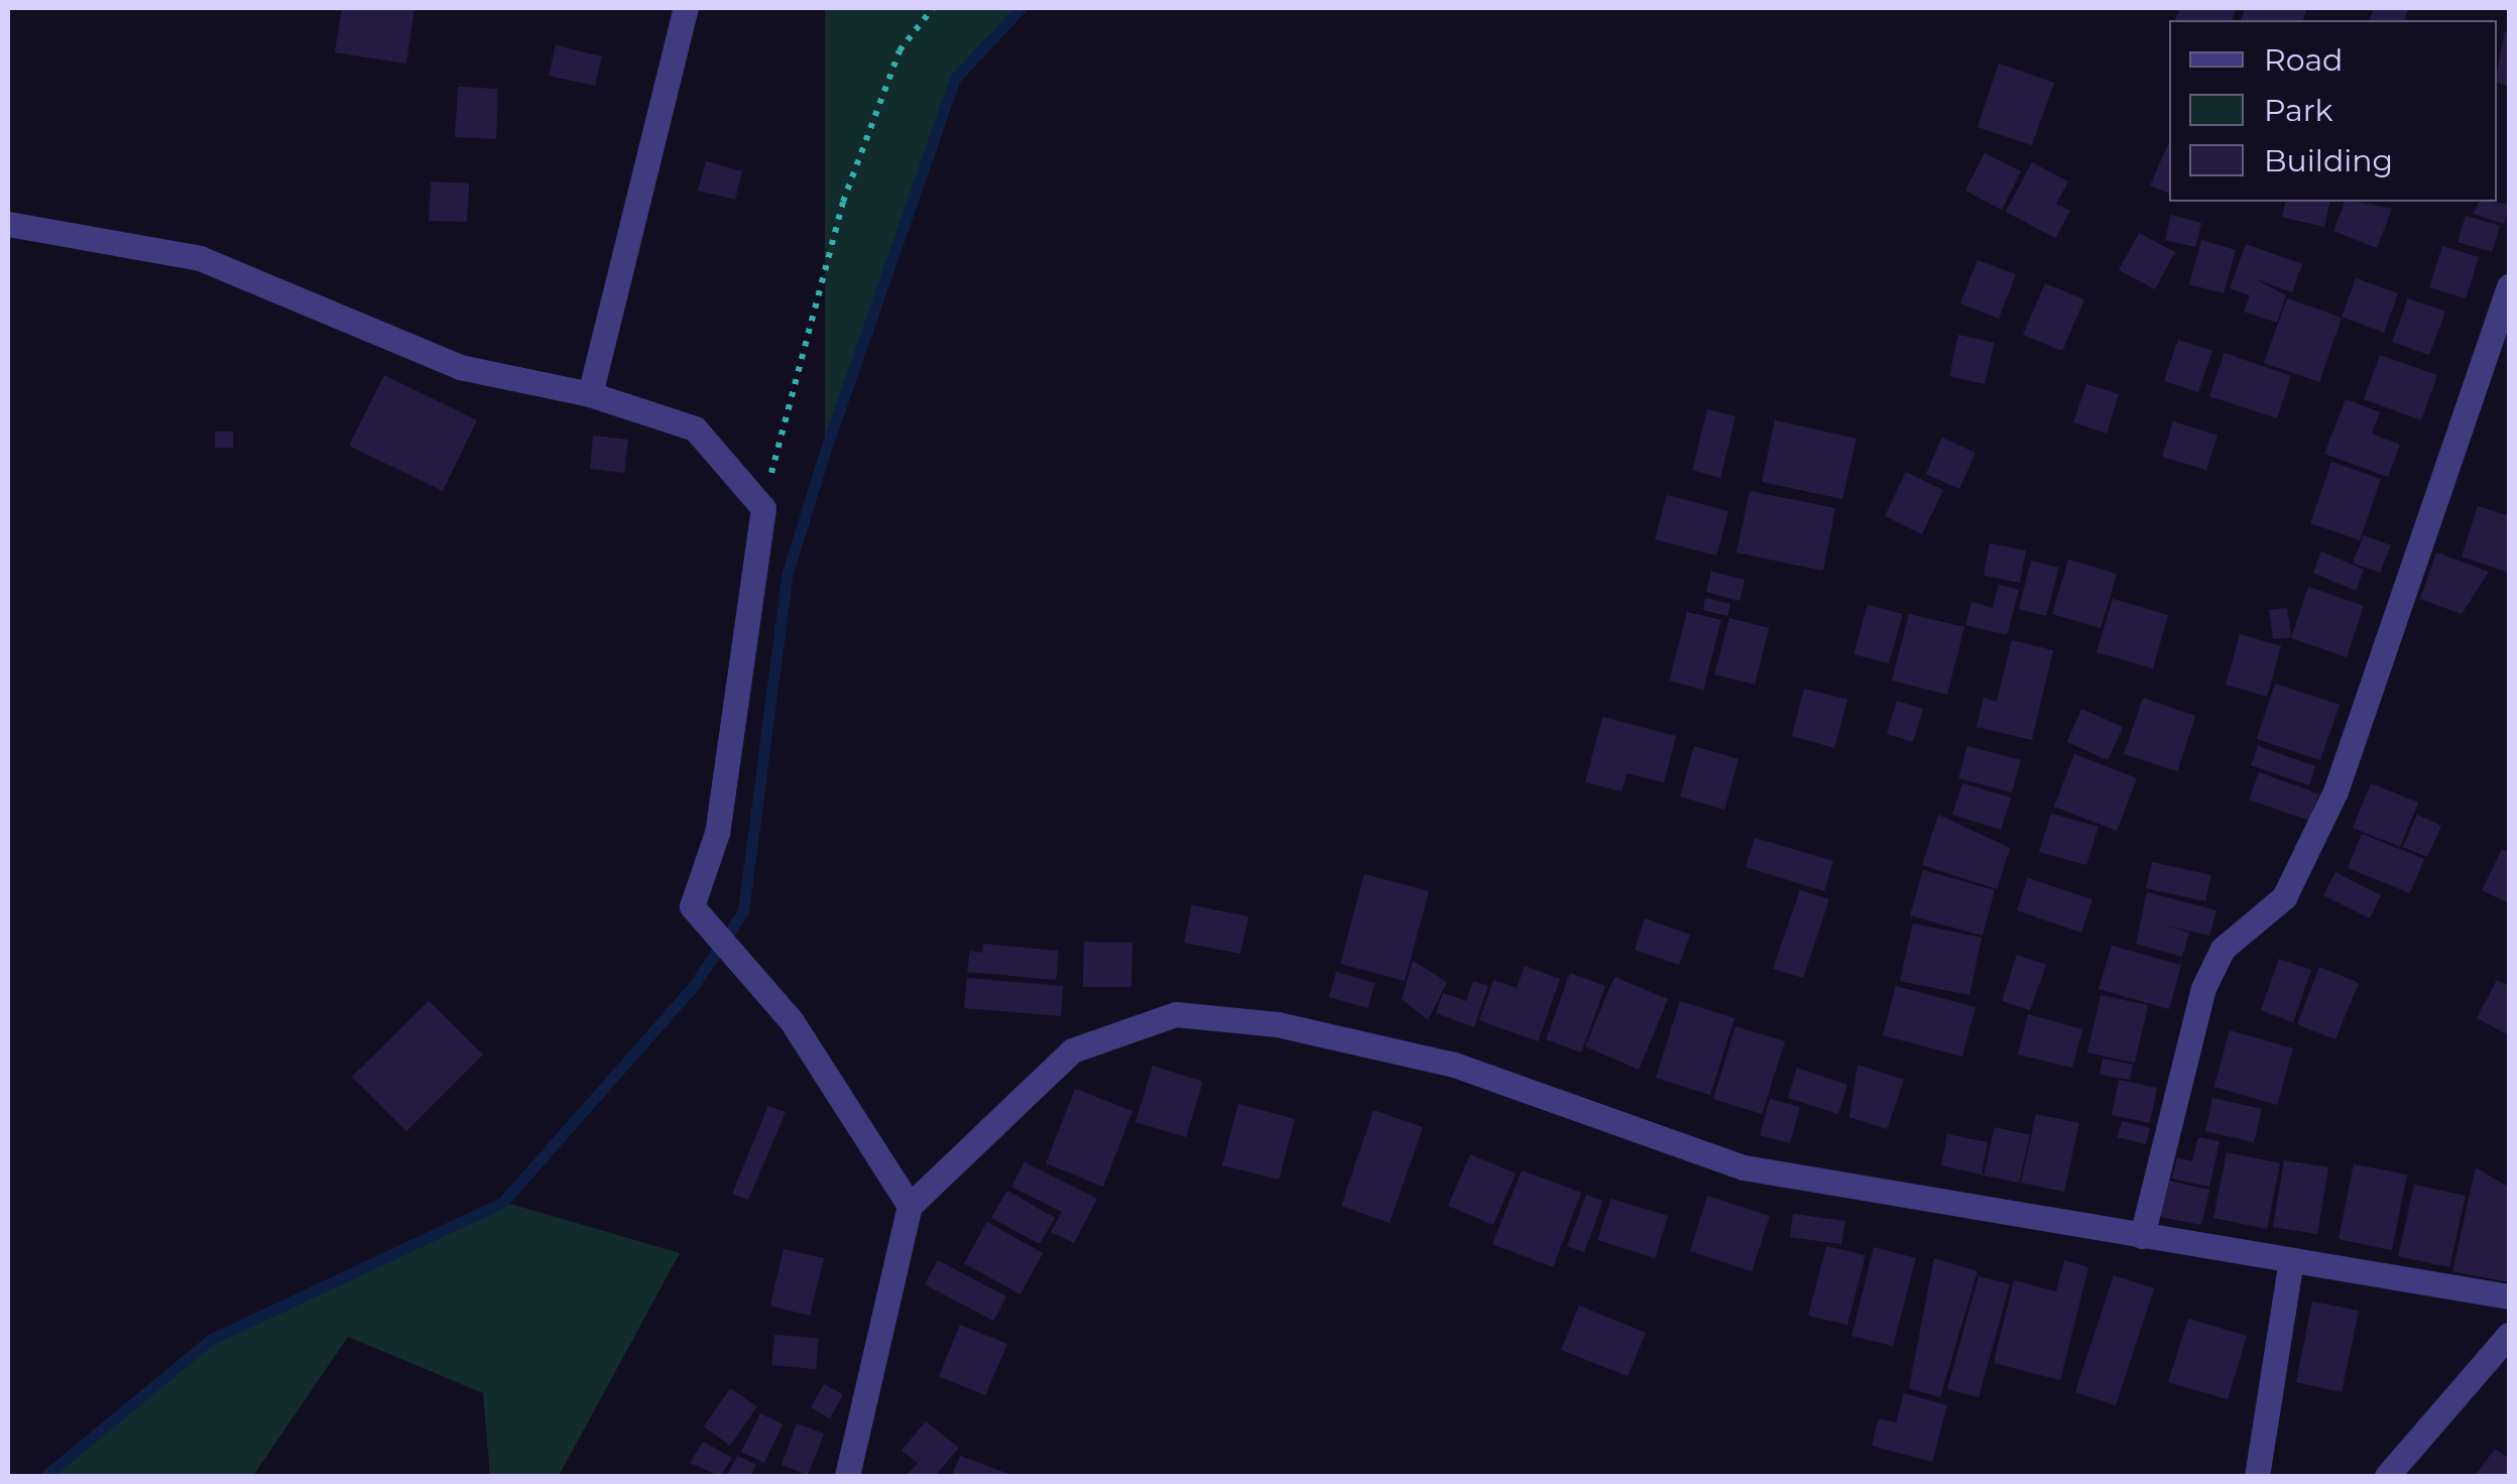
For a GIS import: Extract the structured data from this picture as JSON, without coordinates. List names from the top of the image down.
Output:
{
  "legend": ["Road", "Park", "Building"]
}
